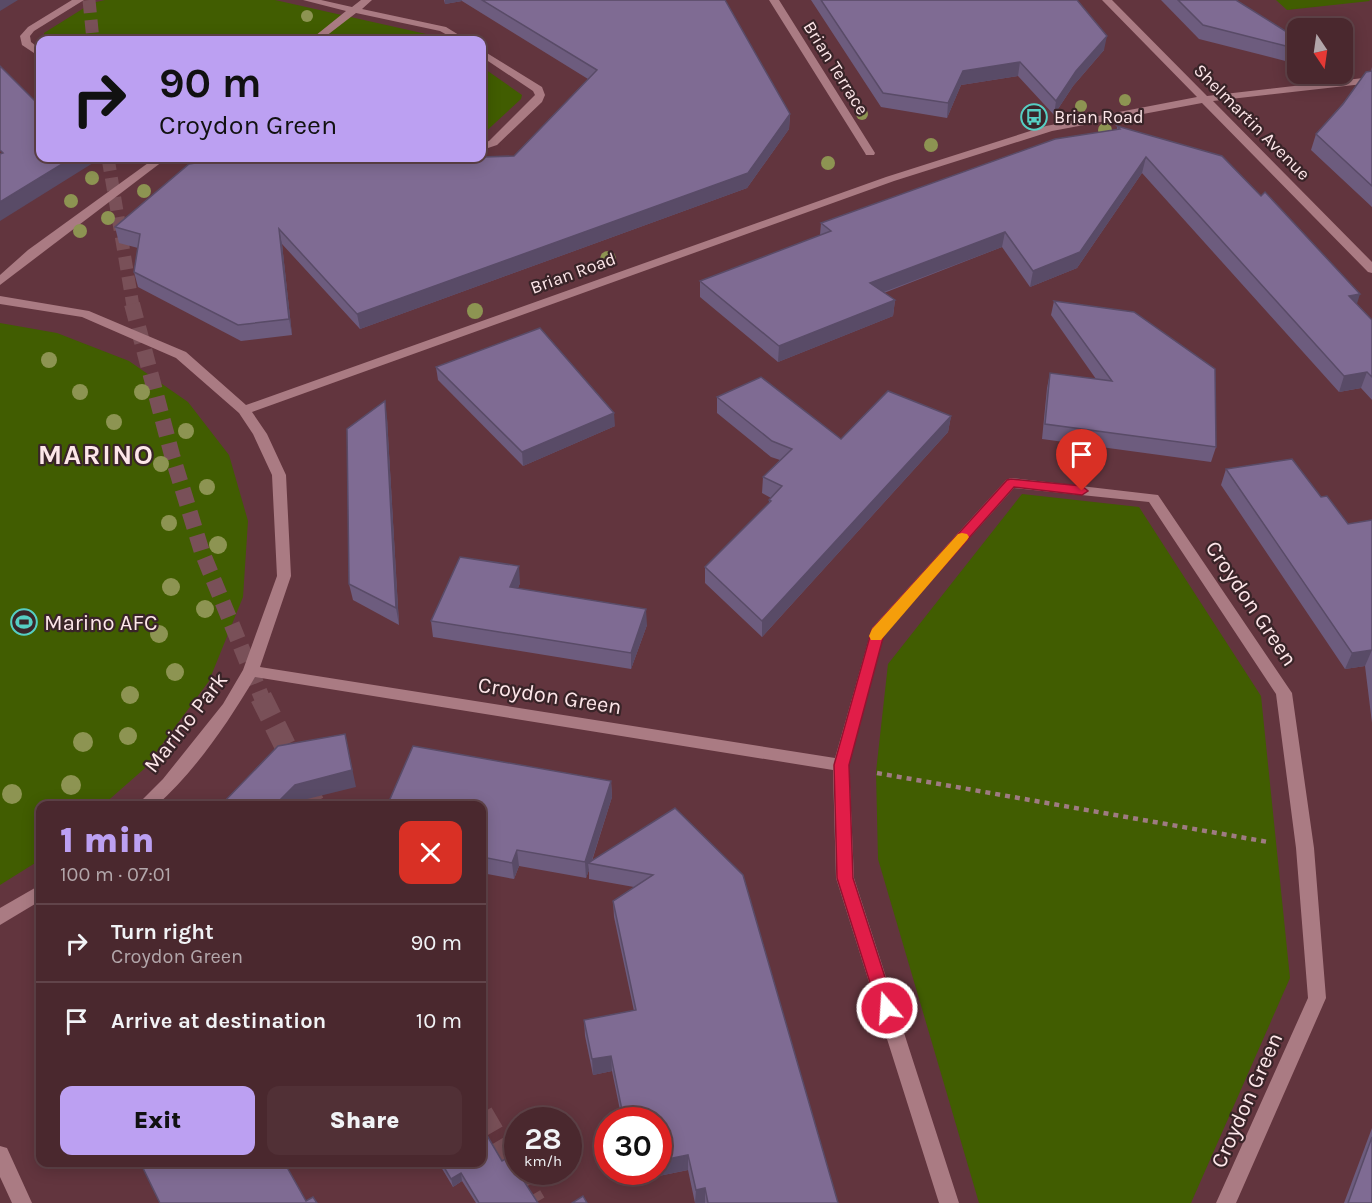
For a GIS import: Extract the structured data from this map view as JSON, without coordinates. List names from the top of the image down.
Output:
{
  "streets": {
    "street": [
      "Brian Terrace",
      "Shelmartin Avenue",
      "Brian Road",
      "Croydon Green",
      "Marino Park"
    ]
  },
  "crossings": [
    ["Shelmartin Avenue", "Brian Road"],
    ["Brian Road", "Marino Park"],
    ["Croydon Green", "Marino Park"]
  ],
  "districts": ["MARINO"],
  "places": {
    "bus stop": ["Brian Road"],
    "sports": ["Marino AFC"]
  },
  "north": "bottom",
  "page": {
    "turn": ["90 m", "Croydon Green"],
    "heading": ["1 min", "100 m · 07:01"],
    "list": [
      {
        "name": "Turn right",
        "note": "Croydon Green",
        "value": "90 m"
      },
      {
        "name": "Arrive at destination",
        "value": "10 m"
      }
    ],
    "buttons": ["Exit", "Share"],
    "speed": "28 km/h",
    "limit": "30"
  }
}
